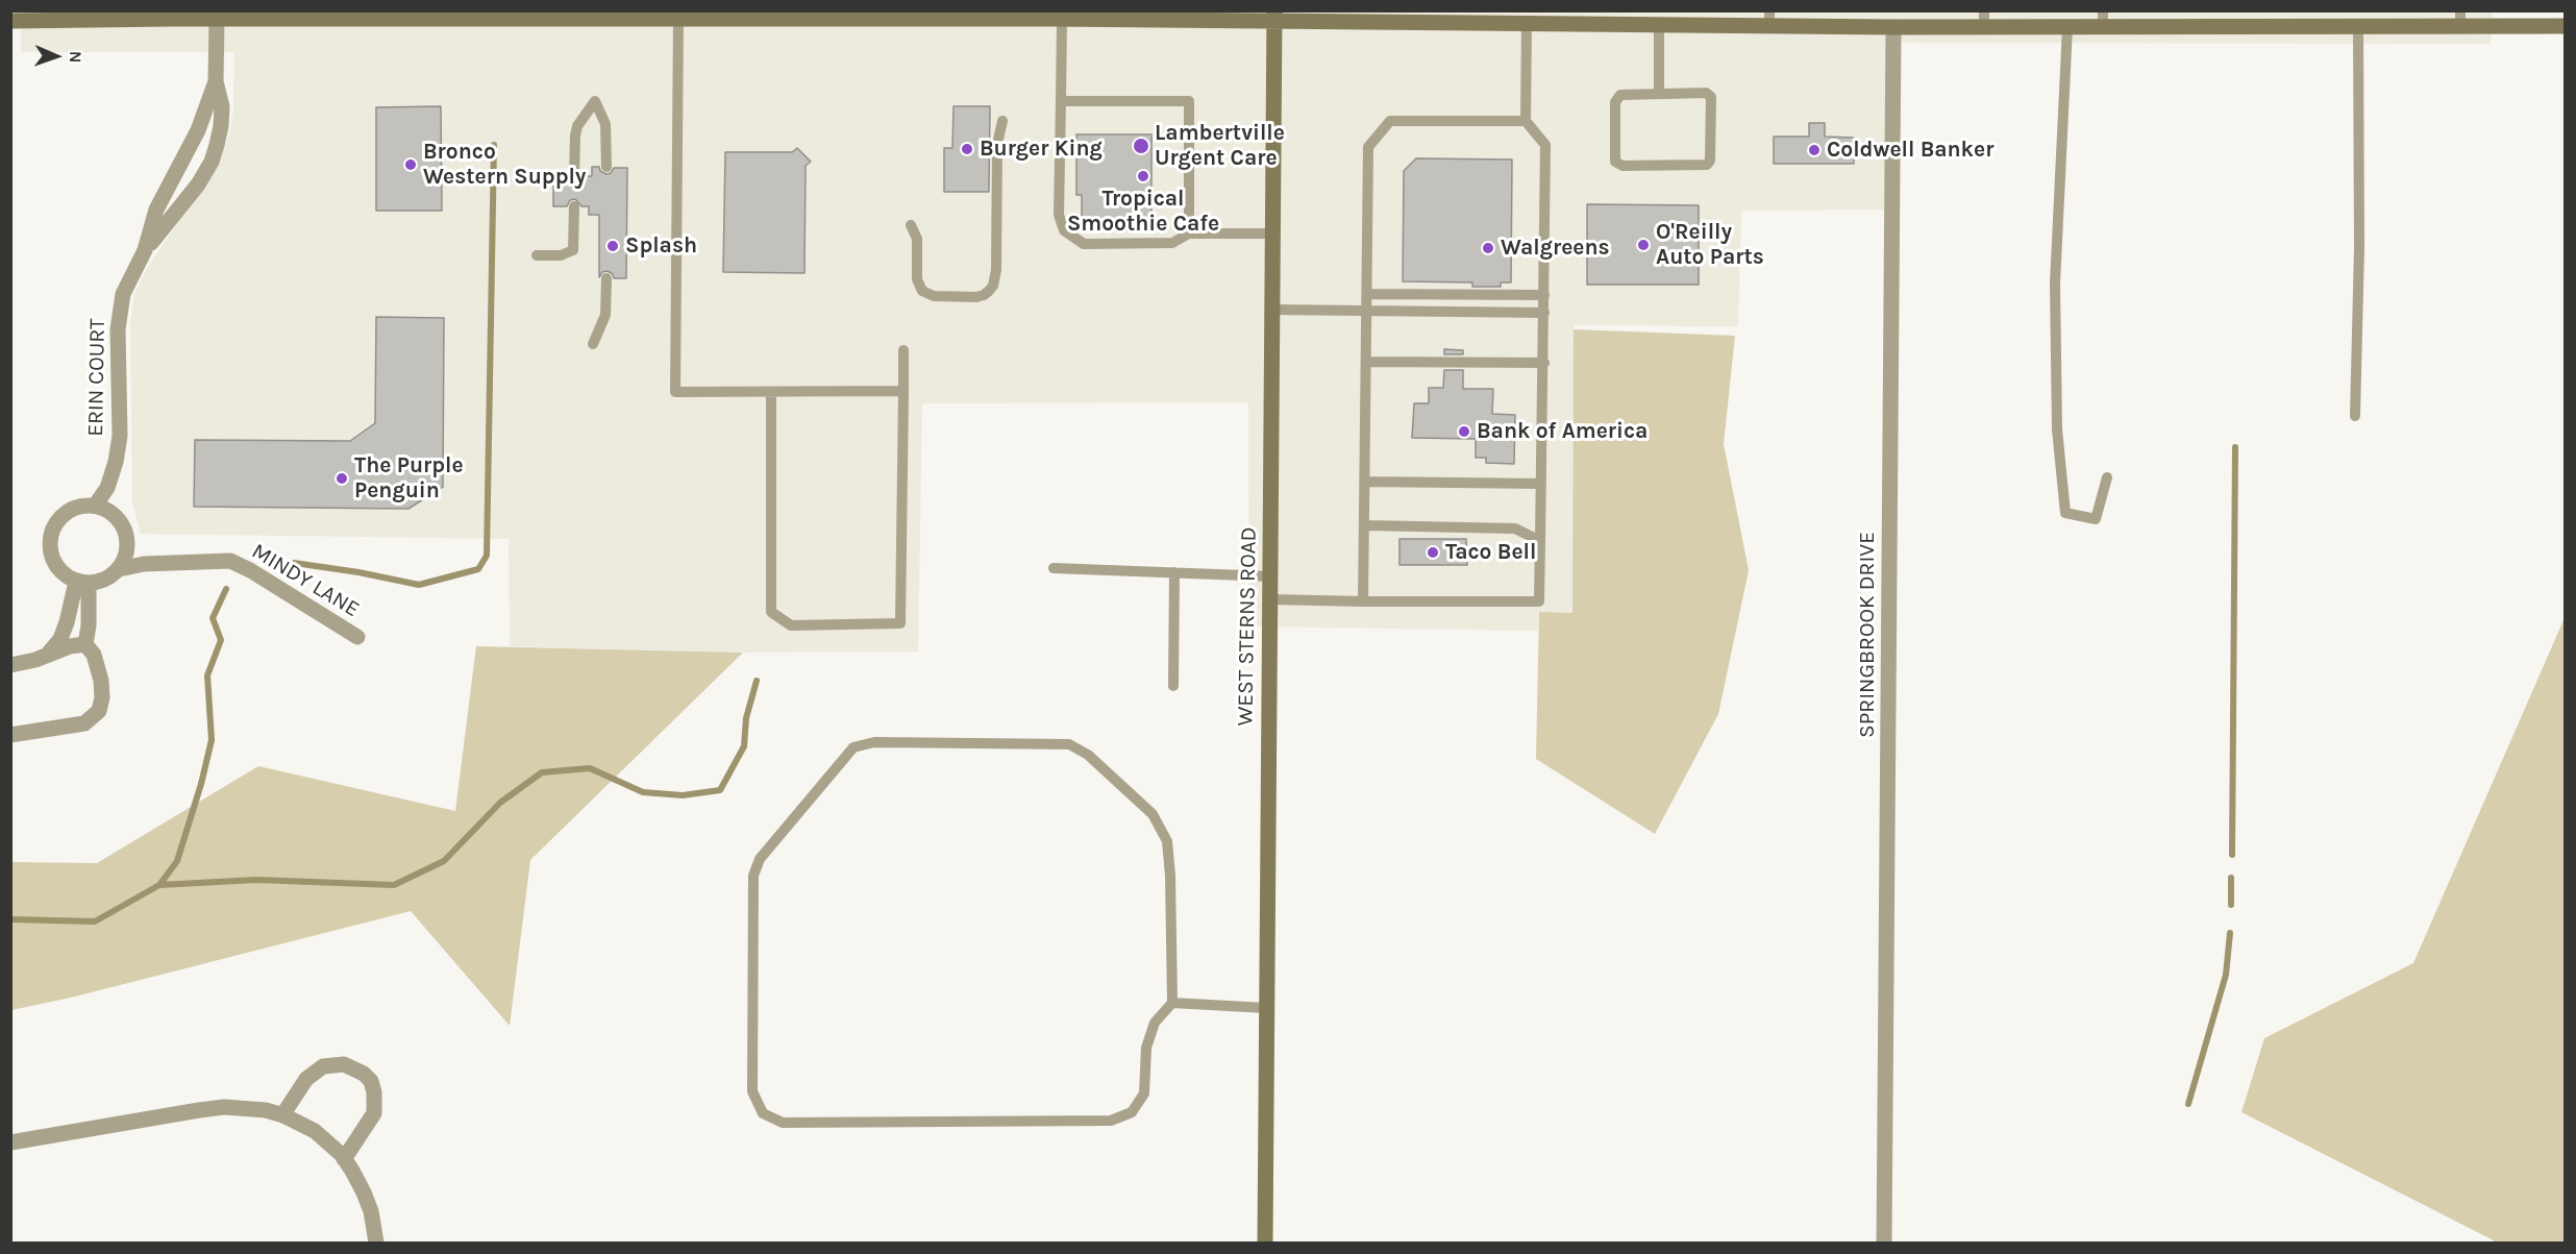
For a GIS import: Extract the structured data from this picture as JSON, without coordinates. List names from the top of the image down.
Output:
{
  "streets": {
    "street": [
      "ERIN COURT",
      "MINDY LANE",
      "WEST STERNS ROAD",
      "SPRINGBROOK DRIVE"
    ]
  },
  "crossings": [
    ["ERIN COURT", "MINDY LANE"]
  ],
  "places": [
    "Lambertville Urgent Care",
    "Burger King",
    "Coldwell Banker",
    "Bronco Western Supply",
    "Tropical Smoothie Cafe",
    "O'Reilly Auto Parts",
    "Splash",
    "Walgreens",
    "Bank of America",
    "The Purple Penguin",
    "Taco Bell"
  ],
  "north": "right"
}
